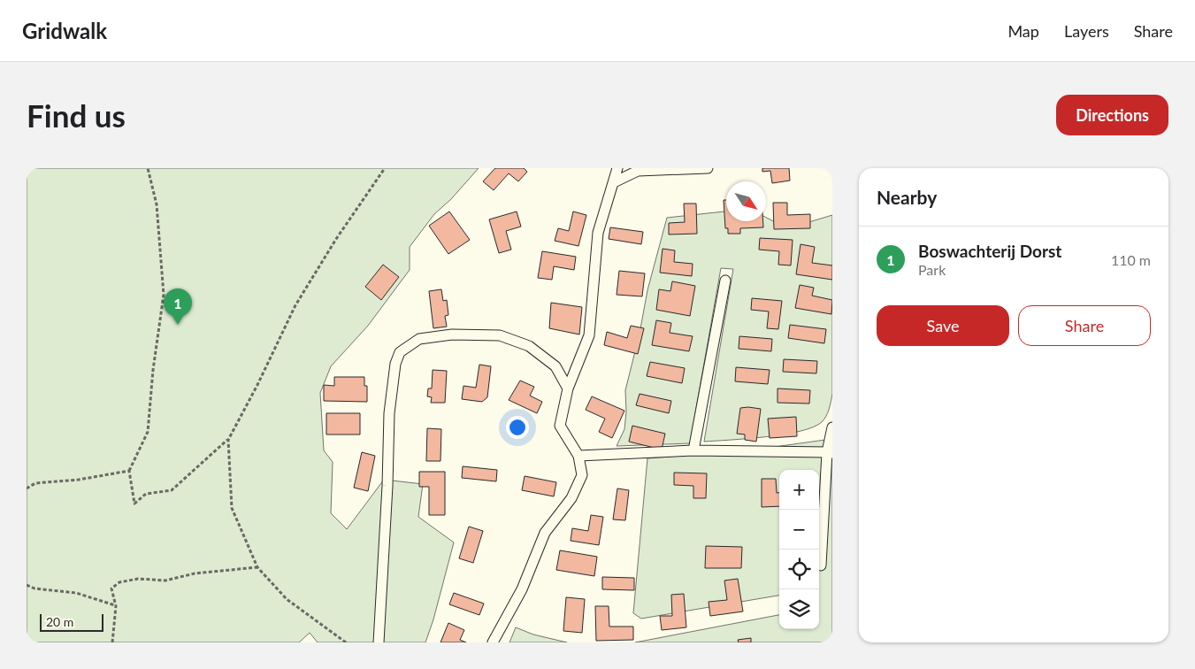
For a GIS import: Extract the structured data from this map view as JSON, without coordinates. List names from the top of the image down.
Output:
{
  "scale_bar": "20 m",
  "north": "bottom right",
  "page": {
    "header": "Gridwalk",
    "nav": ["Map", "Layers", "Share"],
    "buttons": [
      "Directions",
      ["Save", "Share"]
    ],
    "title": "Find us",
    "heading": "Nearby",
    "list": [
      {
        "mark": "1",
        "name": "Boswachterij Dorst",
        "note": "Park",
        "value": "110 m"
      }
    ],
    "pins": "1",
    "map_buttons": ["+", "−"],
    "scale": "20 m"
  }
}
